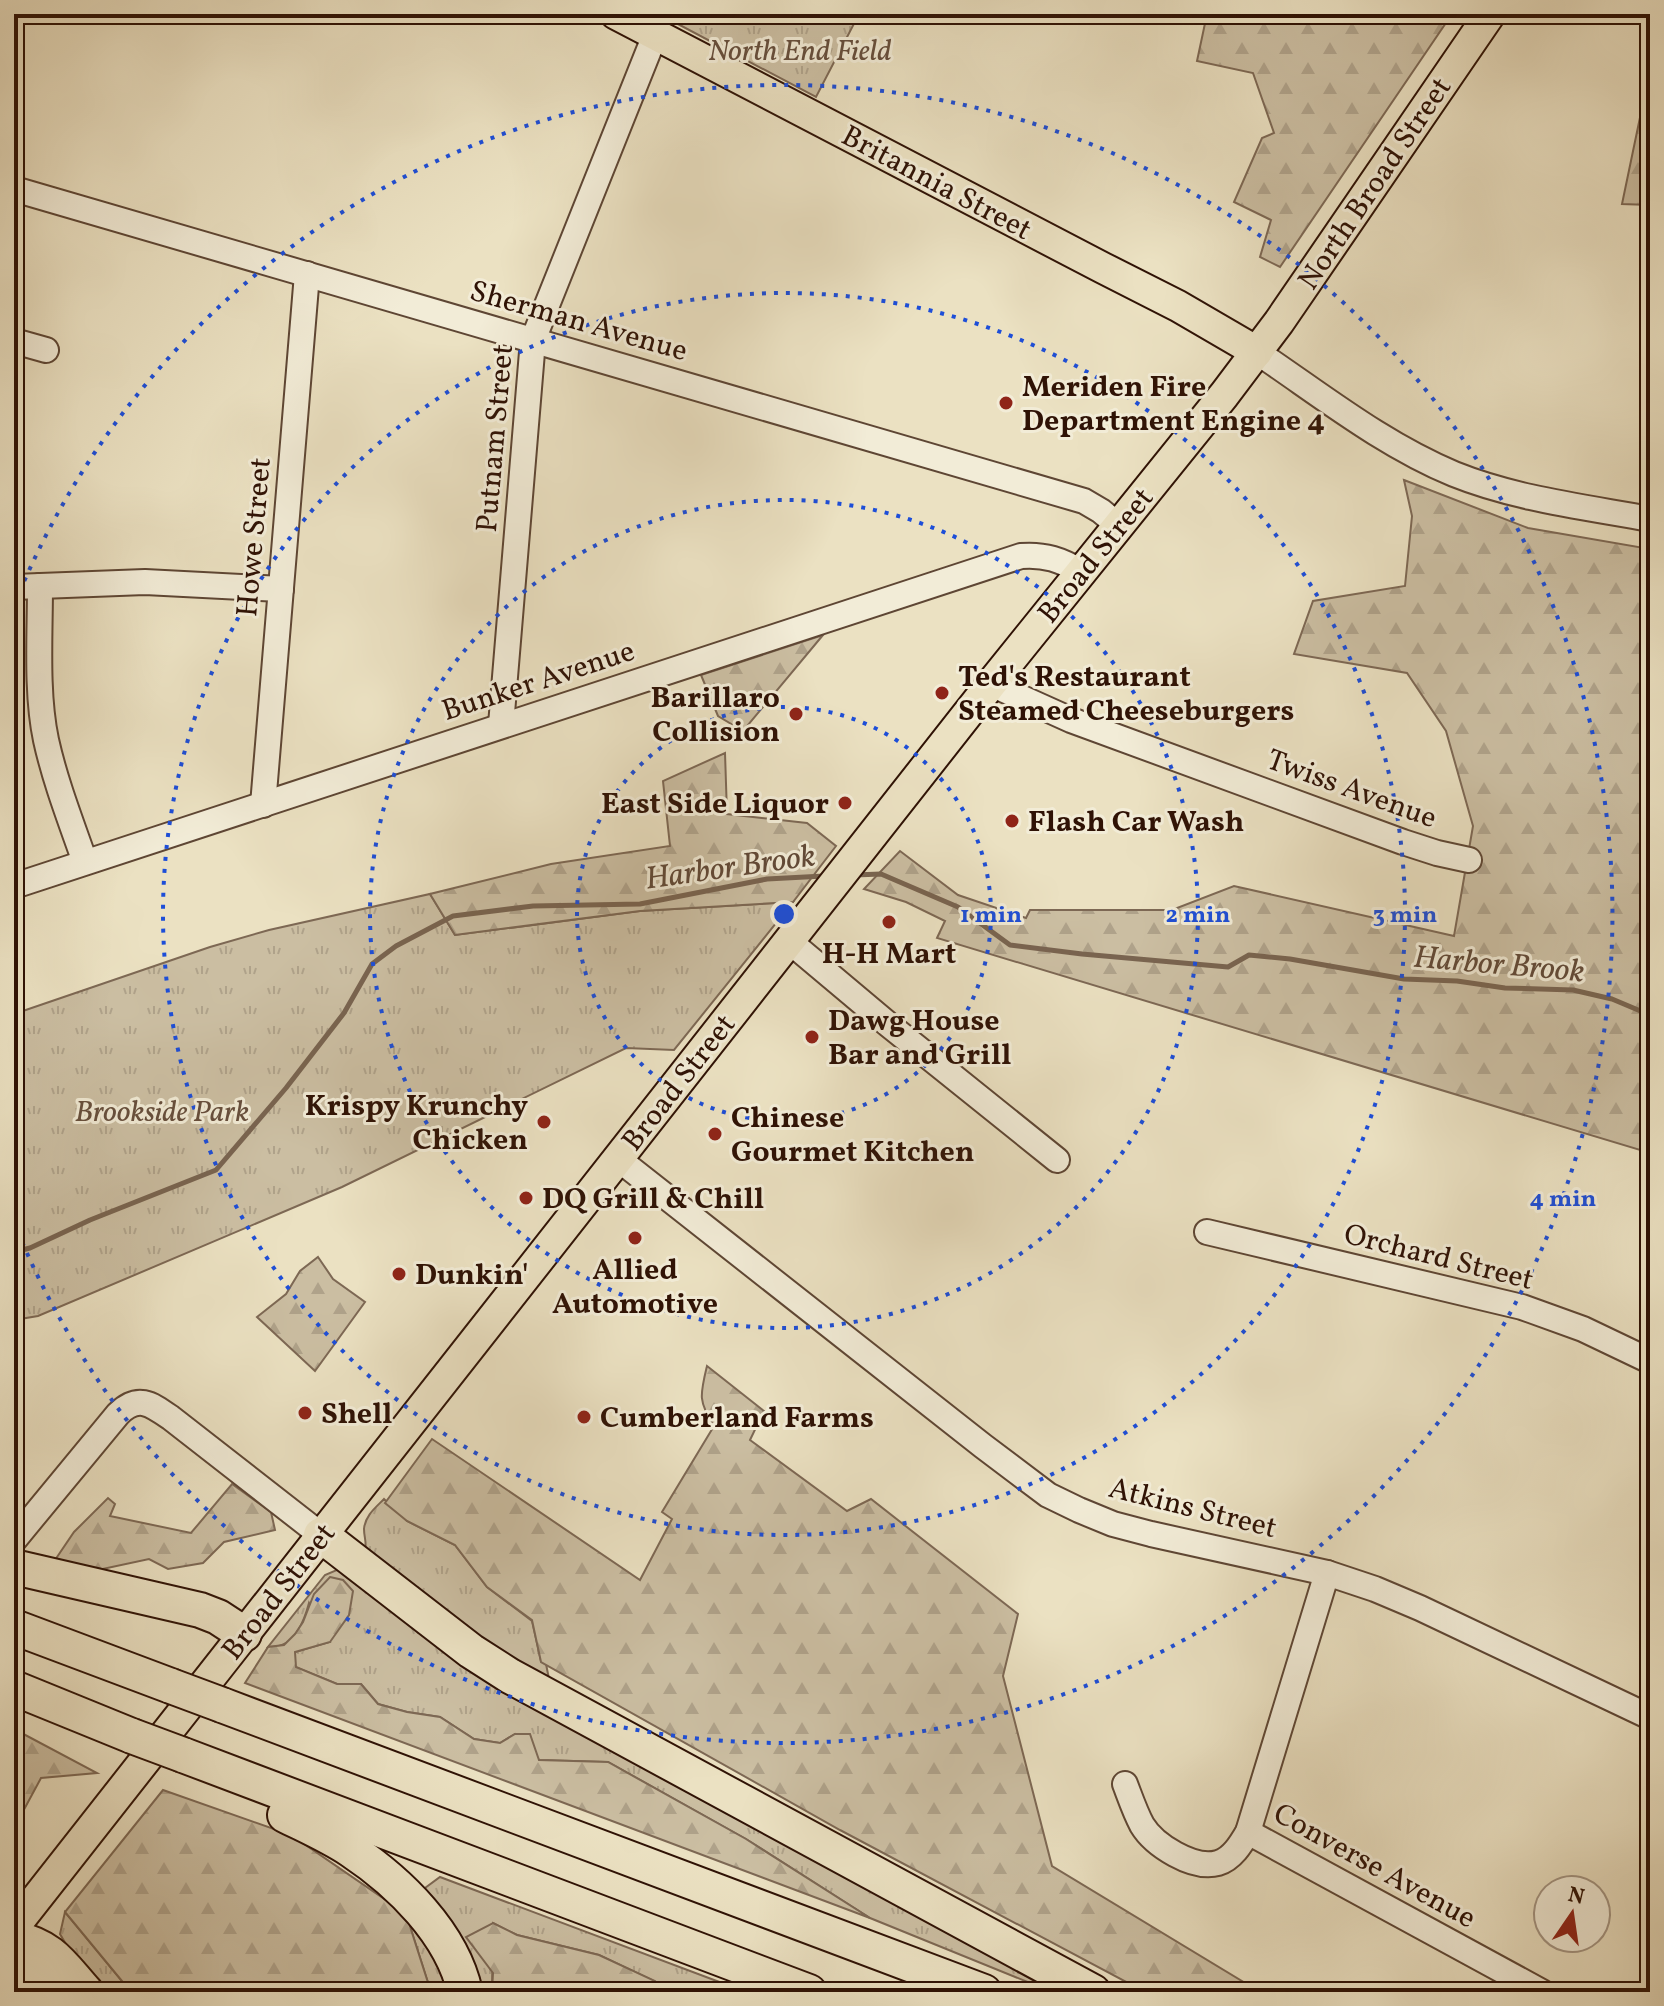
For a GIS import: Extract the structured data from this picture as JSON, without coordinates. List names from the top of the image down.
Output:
{
  "streets": {
    "main road": ["Britannia Street", "North Broad Street", "Broad Street"],
    "street": [
      "Sherman Avenue",
      "Putnam Street",
      "Howe Street",
      "Bunker Avenue",
      "Twiss Avenue",
      "Orchard Street",
      "Atkins Street",
      "Converse Avenue"
    ]
  },
  "crossings": [
    ["Britannia Street", "North Broad Street"],
    ["Britannia Street", "Putnam Street"],
    ["Britannia Street", "Broad Street"],
    ["North Broad Street", "Broad Street"],
    ["Sherman Avenue", "Putnam Street"],
    ["Sherman Avenue", "Howe Street"],
    ["Sherman Avenue", "Broad Street"],
    ["Putnam Street", "Bunker Avenue"],
    ["Howe Street", "Bunker Avenue"],
    ["Broad Street", "Bunker Avenue"],
    ["Broad Street", "Twiss Avenue"],
    ["Broad Street", "Atkins Street"],
    ["Atkins Street", "Converse Avenue"]
  ],
  "water": ["Harbor Brook"],
  "parks": ["North End Field", "Brookside Park"],
  "places": [
    "Meriden Fire Department Engine 4",
    "Ted's Restaurant Steamed Cheeseburgers",
    "Barillaro Collision",
    "East Side Liquor",
    "Flash Car Wash",
    "H-H Mart",
    "Dawg House Bar and Grill",
    "Krispy Krunchy Chicken",
    "Chinese Gourmet Kitchen",
    "DQ Grill & Chill",
    "Allied Automotive",
    "Dunkin'",
    "Shell",
    "Cumberland Farms"
  ],
  "north": "top",
  "rings": [
    "1 min",
    "2 min",
    "3 min",
    "4 min"
  ]
}
